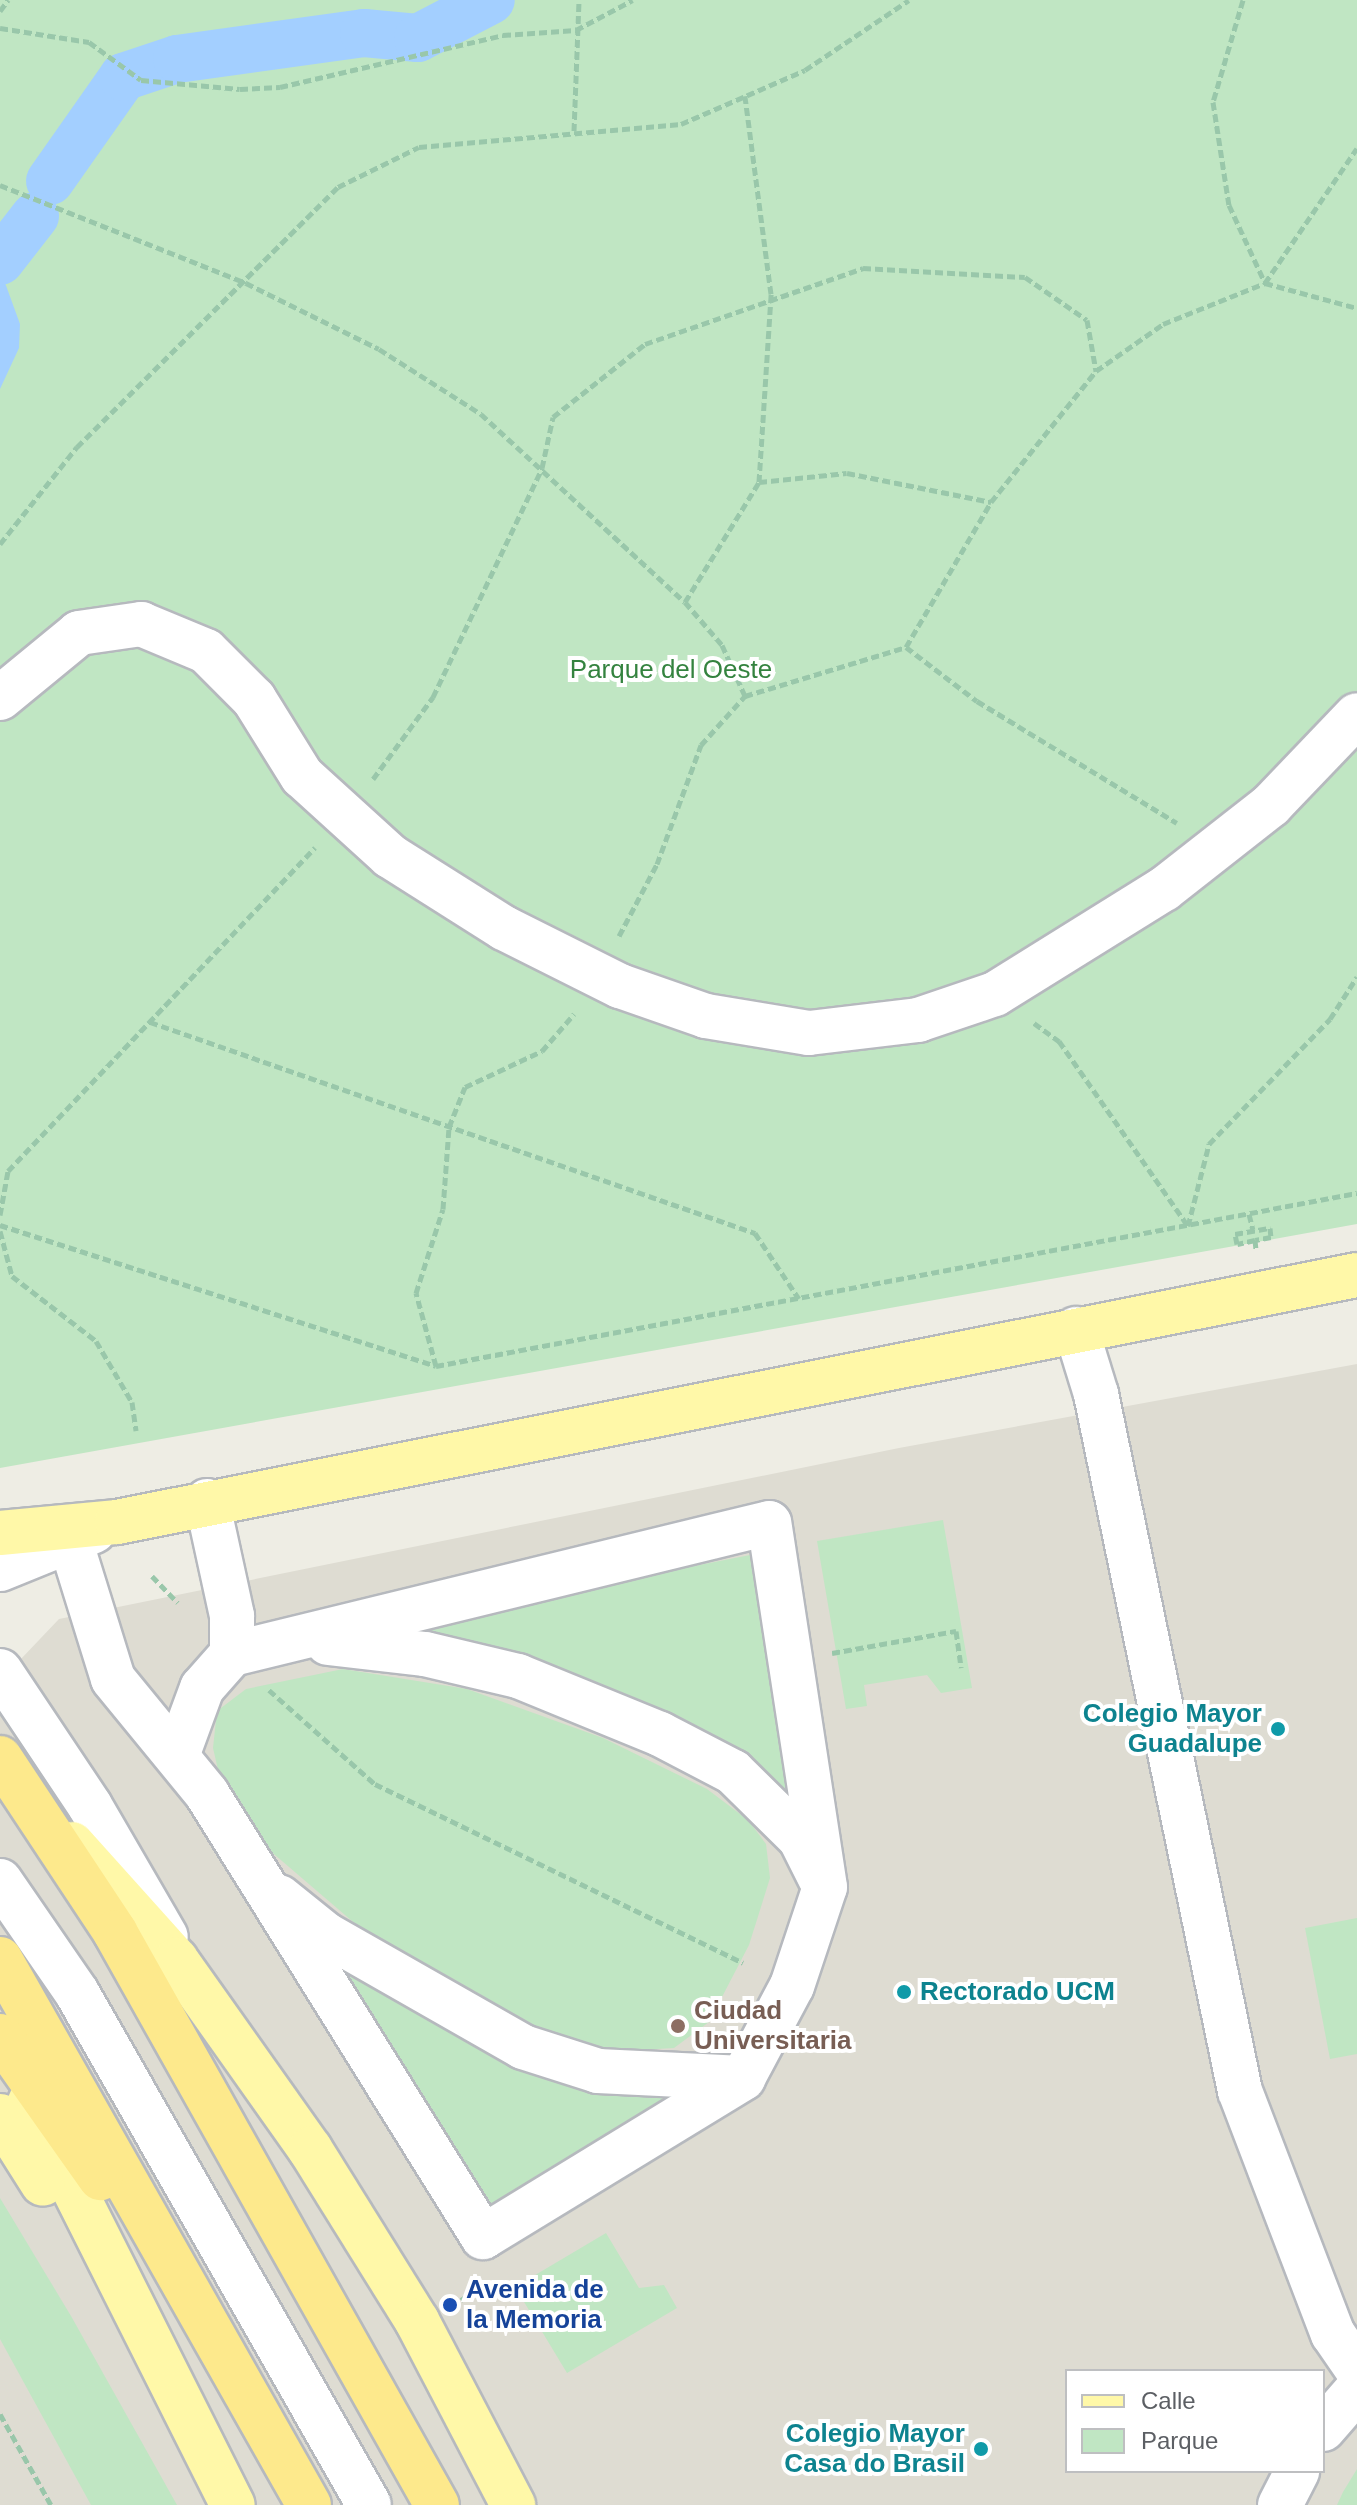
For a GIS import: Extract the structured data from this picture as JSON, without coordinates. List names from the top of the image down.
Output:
{
  "parks": ["Parque del Oeste"],
  "places": [
    "Colegio Mayor Guadalupe",
    "Rectorado UCM",
    "Ciudad Universitaria",
    "Avenida de la Memoria",
    "Colegio Mayor Casa do Brasil"
  ],
  "legend": ["Calle", "Parque"]
}
